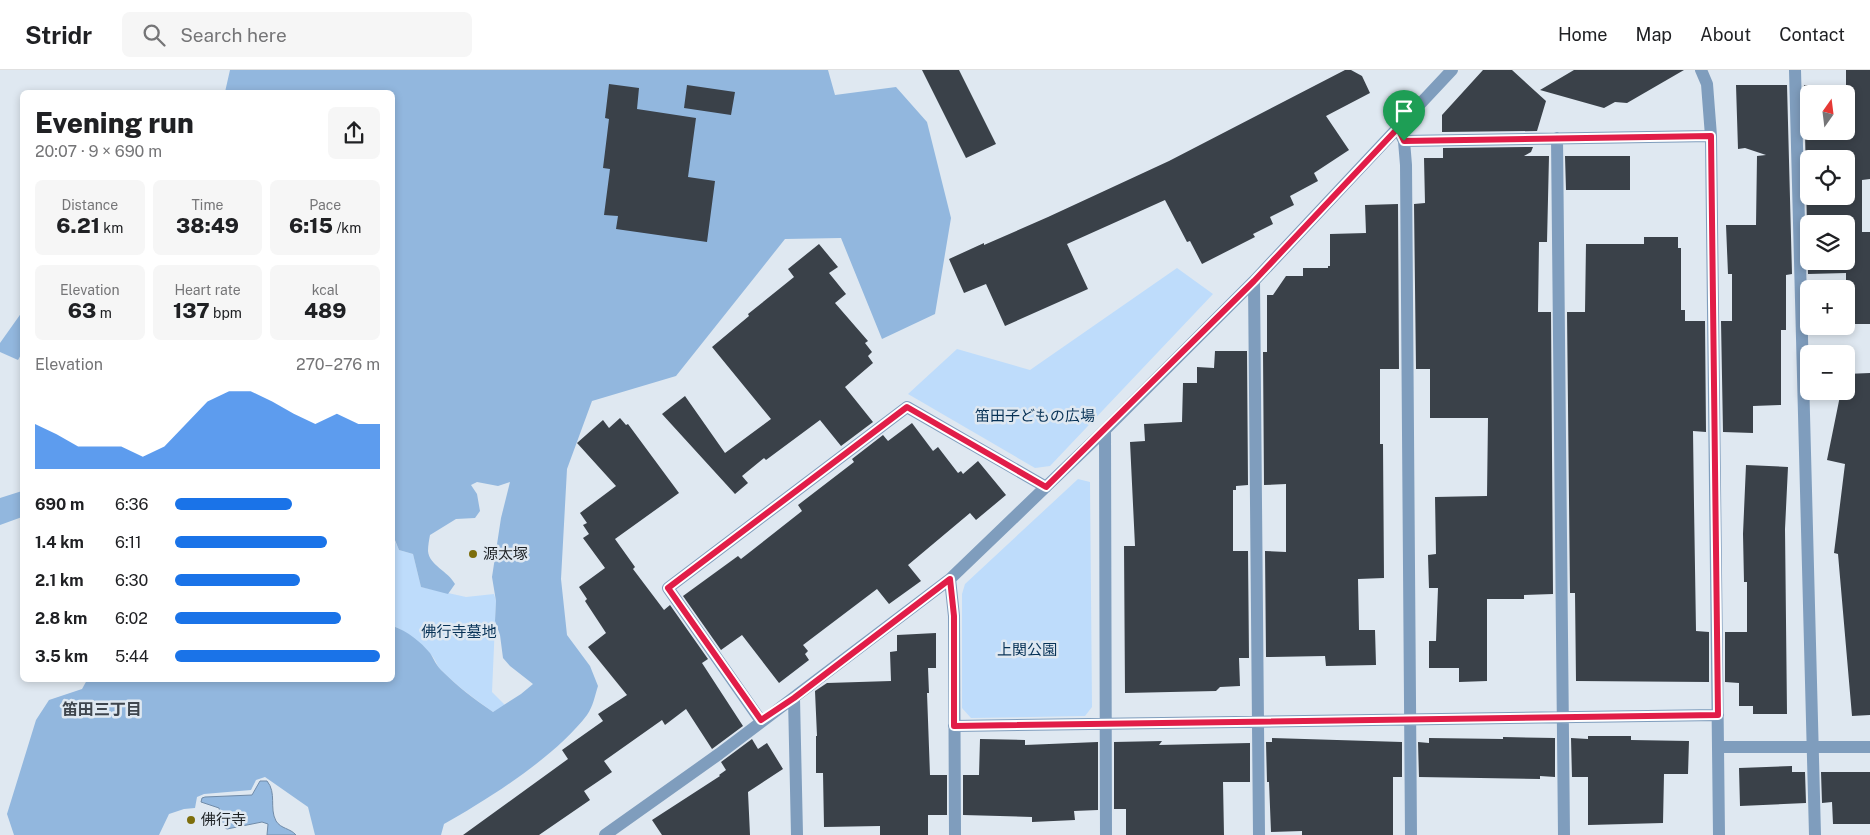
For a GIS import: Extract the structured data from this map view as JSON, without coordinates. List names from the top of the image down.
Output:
{
  "districts": ["笛田三丁目"],
  "parks": ["笛田子どもの広場", "佛行寺墓地", "上関公園"],
  "places": ["源太塚", "佛行寺"],
  "north": "top",
  "page": {
    "header": "Stridr",
    "search": "Search here",
    "nav": [
      "Home",
      "Map",
      "About",
      "Contact"
    ],
    "map_buttons": ["+", "−"],
    "heading": ["Evening run", "20:07 · 9 × 690 m"],
    "stats": [
      ["Distance", "6.21 km"],
      ["Time", "38:49"],
      ["Pace", "6:15 /km"],
      ["Elevation", "63 m"],
      ["Heart rate", "137 bpm"],
      ["kcal", "489"]
    ],
    "chart": ["Elevation", "270–276 m"],
    "list": [
      {
        "name": "690 m",
        "note": "6:36"
      },
      {
        "name": "1.4 km",
        "note": "6:11"
      },
      {
        "name": "2.1 km",
        "note": "6:30"
      },
      {
        "name": "2.8 km",
        "note": "6:02"
      },
      {
        "name": "3.5 km",
        "note": "5:44"
      }
    ]
  }
}
